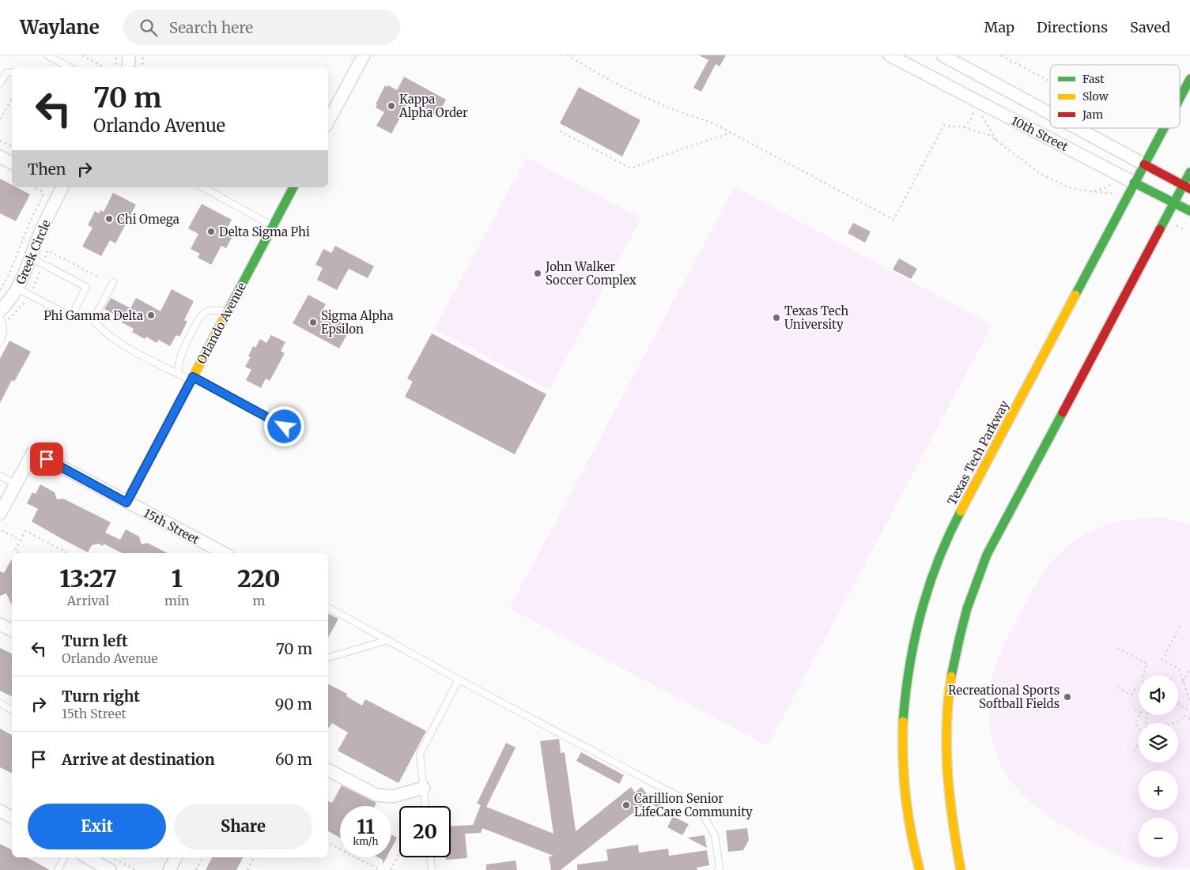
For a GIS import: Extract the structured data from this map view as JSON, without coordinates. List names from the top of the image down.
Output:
{
  "streets": {
    "main road": ["10th Street", "Orlando Avenue", "Texas Tech Parkway"],
    "street": ["Greek Circle", "15th Street"]
  },
  "crossings": [
    ["10th Street", "Texas Tech Parkway"],
    ["Orlando Avenue", "15th Street"]
  ],
  "places": [
    "Kappa Alpha Order",
    "Chi Omega",
    "Delta Sigma Phi",
    "John Walker Soccer Complex",
    "Phi Gamma Delta",
    "Texas Tech University",
    "Sigma Alpha Epsilon",
    "Recreational Sports Softball Fields",
    "Carillion Senior LifeCare Community"
  ],
  "legend": ["Fast", "Slow", "Jam"],
  "page": {
    "header": "Waylane",
    "search": "Search here",
    "nav": ["Map", "Directions", "Saved"],
    "turn": ["70 m", "Orlando Avenue"],
    "then": "Then",
    "eta": [
      "13:27",
      "Arrival",
      "1",
      "min",
      "220",
      "m"
    ],
    "list": [
      {
        "name": "Turn left",
        "note": "Orlando Avenue",
        "value": "70 m"
      },
      {
        "name": "Turn right",
        "note": "15th Street",
        "value": "90 m"
      },
      {
        "name": "Arrive at destination",
        "value": "60 m"
      }
    ],
    "map_buttons": ["+", "−"],
    "buttons": ["Exit", "Share"],
    "speed": "11 km/h",
    "limit": "20"
  }
}
